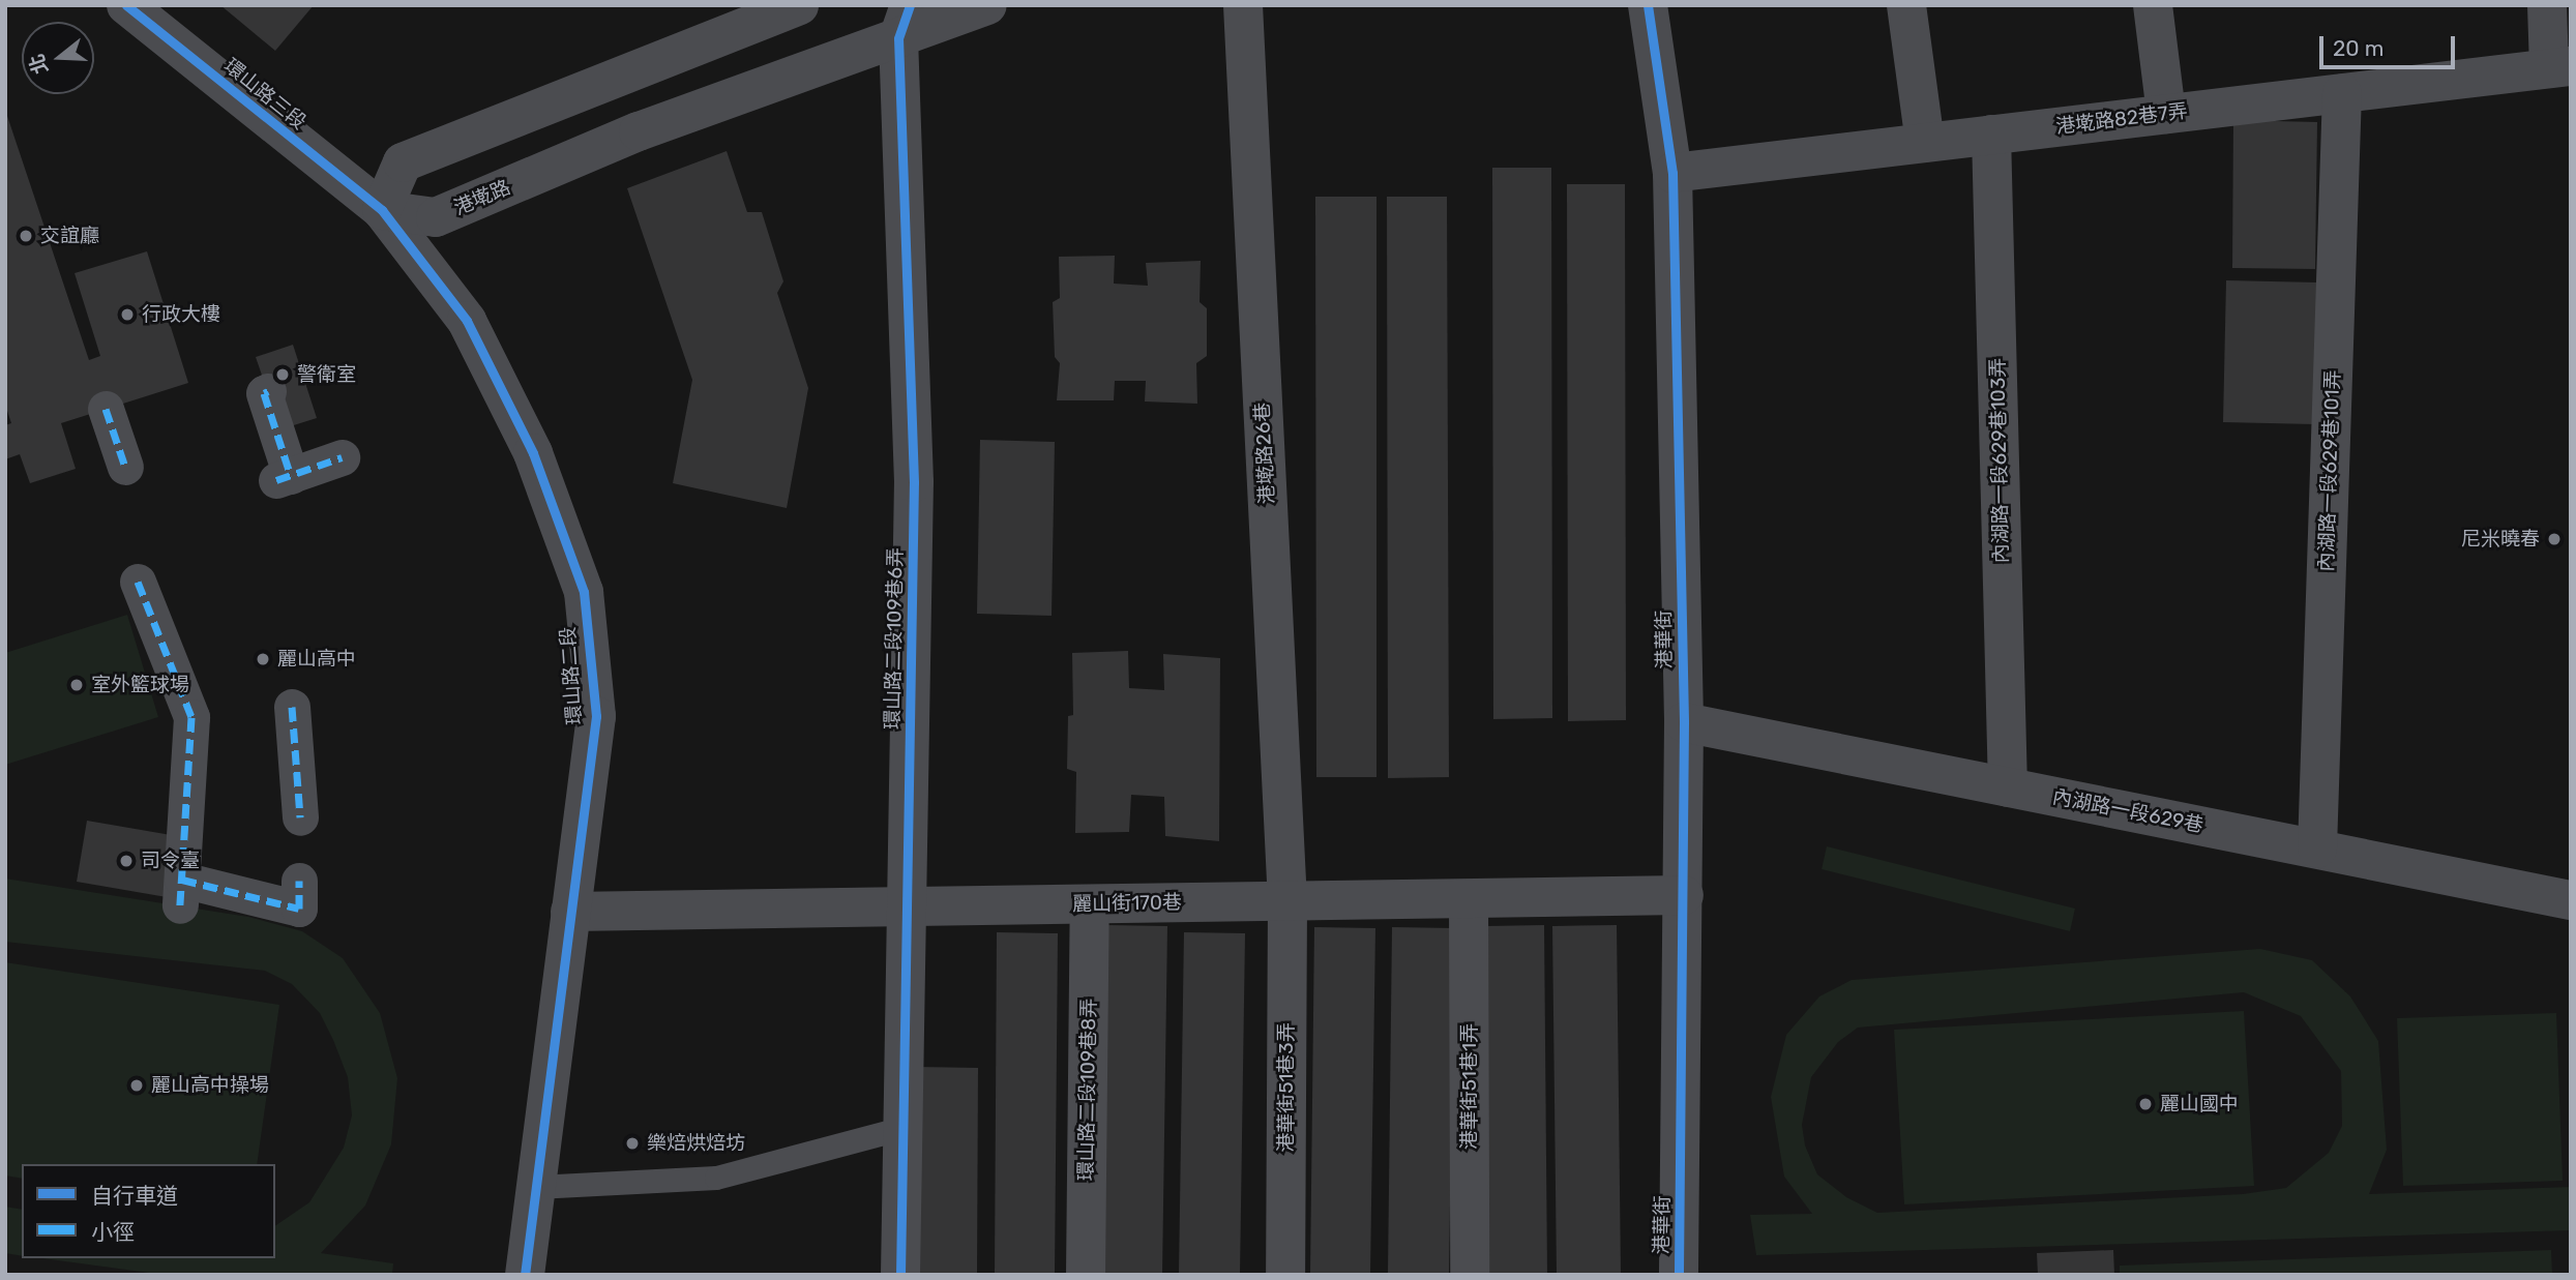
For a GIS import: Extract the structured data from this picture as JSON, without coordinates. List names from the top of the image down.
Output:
{
  "streets": {
    "street": [
      "環山路三段",
      "港墘路82巷7弄",
      "港墘路",
      "港墘路26巷",
      "內湖路一段629巷103弄",
      "內湖路一段629巷101弄",
      "環山路二段109巷6弄",
      "港華街",
      "環山路二段",
      "內湖路一段629巷",
      "麗山街170巷",
      "港華街51巷1弄",
      "港華街51巷3弄",
      "環山路二段109巷8弄"
    ]
  },
  "crossings": [
    ["環山路三段", "港墘路"],
    ["環山路三段", "環山路二段"],
    ["港墘路82巷7弄", "內湖路一段629巷103弄"],
    ["港墘路82巷7弄", "內湖路一段629巷101弄"],
    ["港墘路82巷7弄", "港華街"],
    ["港墘路", "環山路二段109巷6弄"],
    ["港墘路", "環山路二段"],
    ["港墘路26巷", "麗山街170巷"],
    ["港墘路26巷", "港華街51巷3弄"],
    ["內湖路一段629巷103弄", "內湖路一段629巷"],
    ["內湖路一段629巷101弄", "內湖路一段629巷"],
    ["環山路二段109巷6弄", "麗山街170巷"],
    ["港華街", "內湖路一段629巷"],
    ["港華街", "麗山街170巷"],
    ["環山路二段", "麗山街170巷"],
    ["麗山街170巷", "港華街51巷1弄"],
    ["麗山街170巷", "港華街51巷3弄"],
    ["麗山街170巷", "環山路二段109巷8弄"]
  ],
  "places": [
    "交誼廳",
    "行政大樓",
    "警衛室",
    "尼米曉春",
    "麗山高中",
    "室外籃球場",
    "司令臺",
    "麗山高中操場",
    "麗山國中",
    "樂焙烘焙坊"
  ],
  "legend": ["自行車道", "小徑"],
  "scale_bar": "20 m",
  "north": "left"
}
